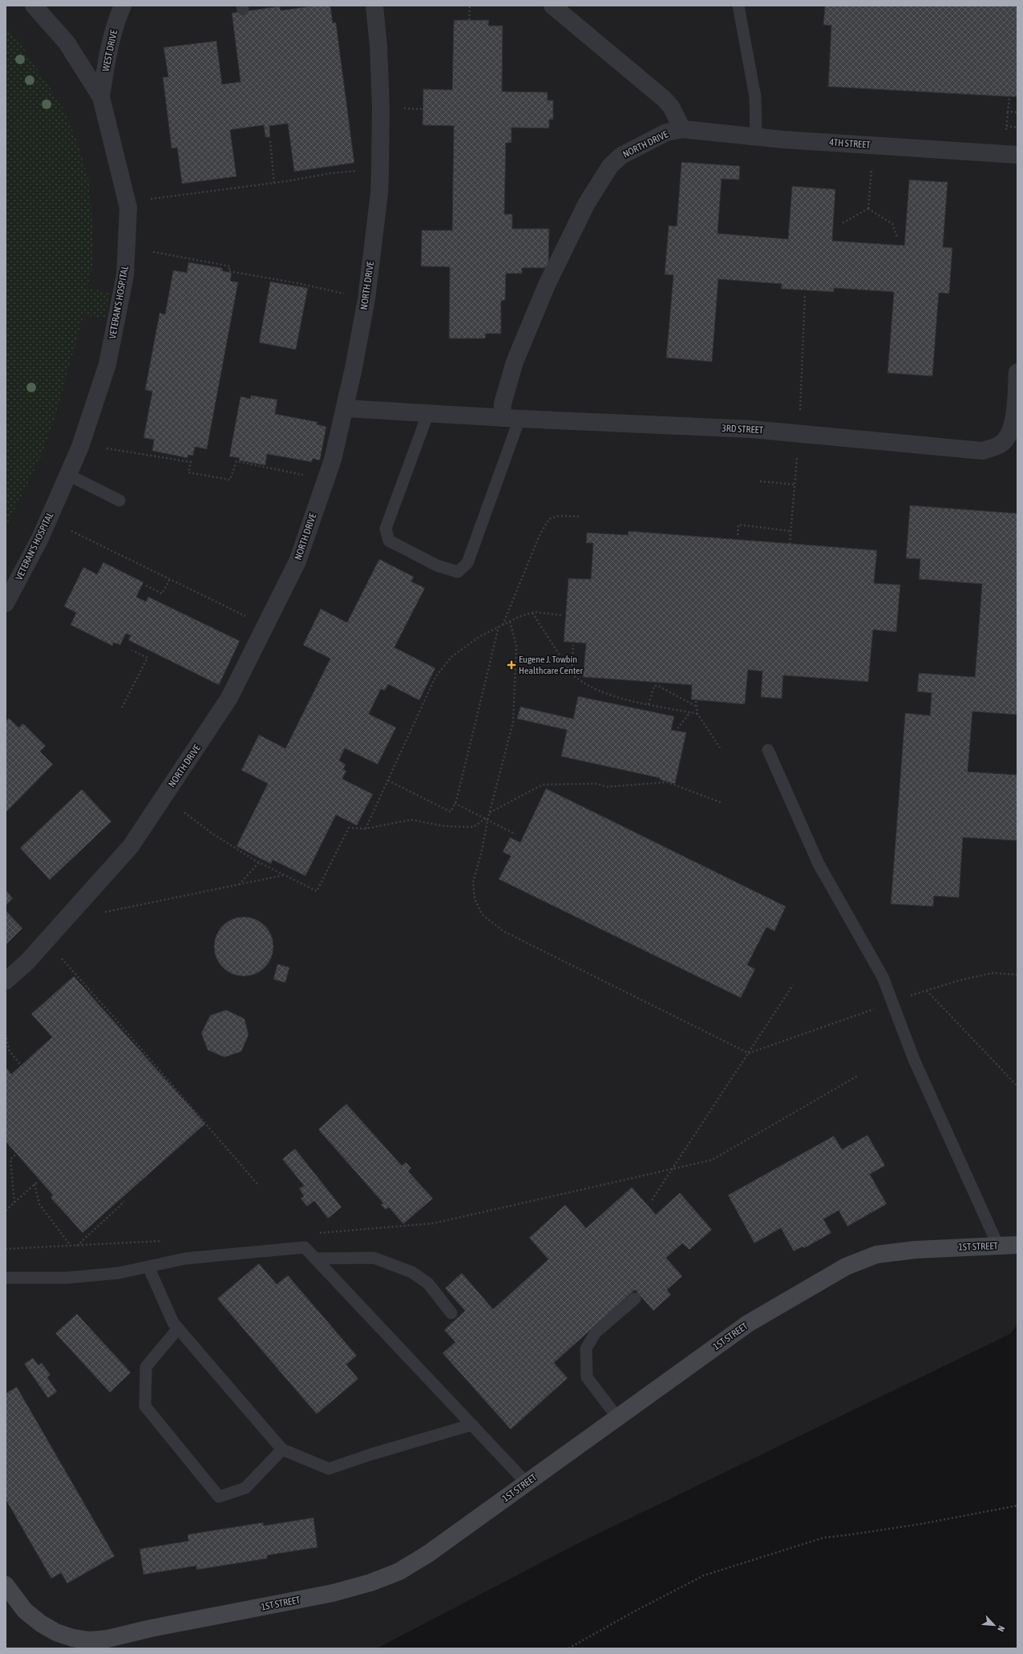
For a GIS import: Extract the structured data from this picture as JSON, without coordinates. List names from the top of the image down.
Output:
{
  "streets": {
    "street": [
      "WEST DRIVE",
      "4TH STREET",
      "NORTH DRIVE",
      "VETERAN'S HOSPITAL",
      "3RD STREET",
      "1ST STREET"
    ]
  },
  "crossings": [
    ["WEST DRIVE", "VETERAN'S HOSPITAL"],
    ["4TH STREET", "NORTH DRIVE"],
    ["NORTH DRIVE", "3RD STREET"]
  ],
  "places": {
    "health": ["Eugene J. Towbin Healthcare Center"]
  },
  "north": "bottom right"
}
